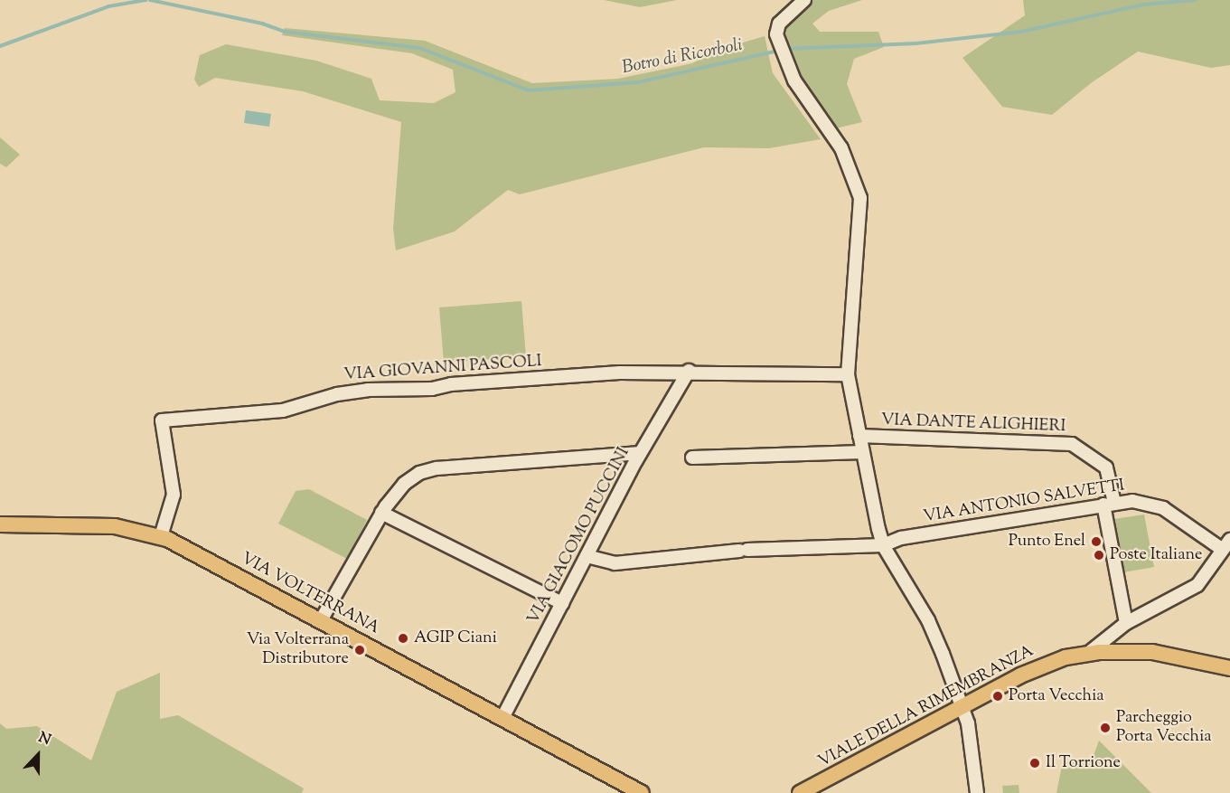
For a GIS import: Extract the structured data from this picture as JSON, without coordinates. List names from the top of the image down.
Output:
{
  "streets": {
    "main road": ["VIA VOLTERRANA", "VIALE DELLA RIMEMBRANZA"],
    "street": [
      "VIA GIOVANNI PASCOLI",
      "VIA DANTE ALIGHIERI",
      "VIA ANTONIO SALVETTI",
      "VIA GIACOMO PUCCINI"
    ]
  },
  "crossings": [
    ["VIA GIOVANNI PASCOLI", "VIA GIACOMO PUCCINI"],
    ["VIA GIOVANNI PASCOLI", "VIA VOLTERRANA"],
    ["VIA DANTE ALIGHIERI", "VIA ANTONIO SALVETTI"],
    ["VIA ANTONIO SALVETTI", "VIA GIACOMO PUCCINI"],
    ["VIA GIACOMO PUCCINI", "VIA VOLTERRANA"]
  ],
  "water": ["Botro di Ricorboli"],
  "places": [
    "Punto Enel",
    "Poste Italiane",
    "AGIP Ciani",
    "Via Volterrana Distributore",
    "Porta Vecchia",
    "Parcheggio Porta Vecchia",
    "Il Torrione"
  ],
  "north": "top"
}
